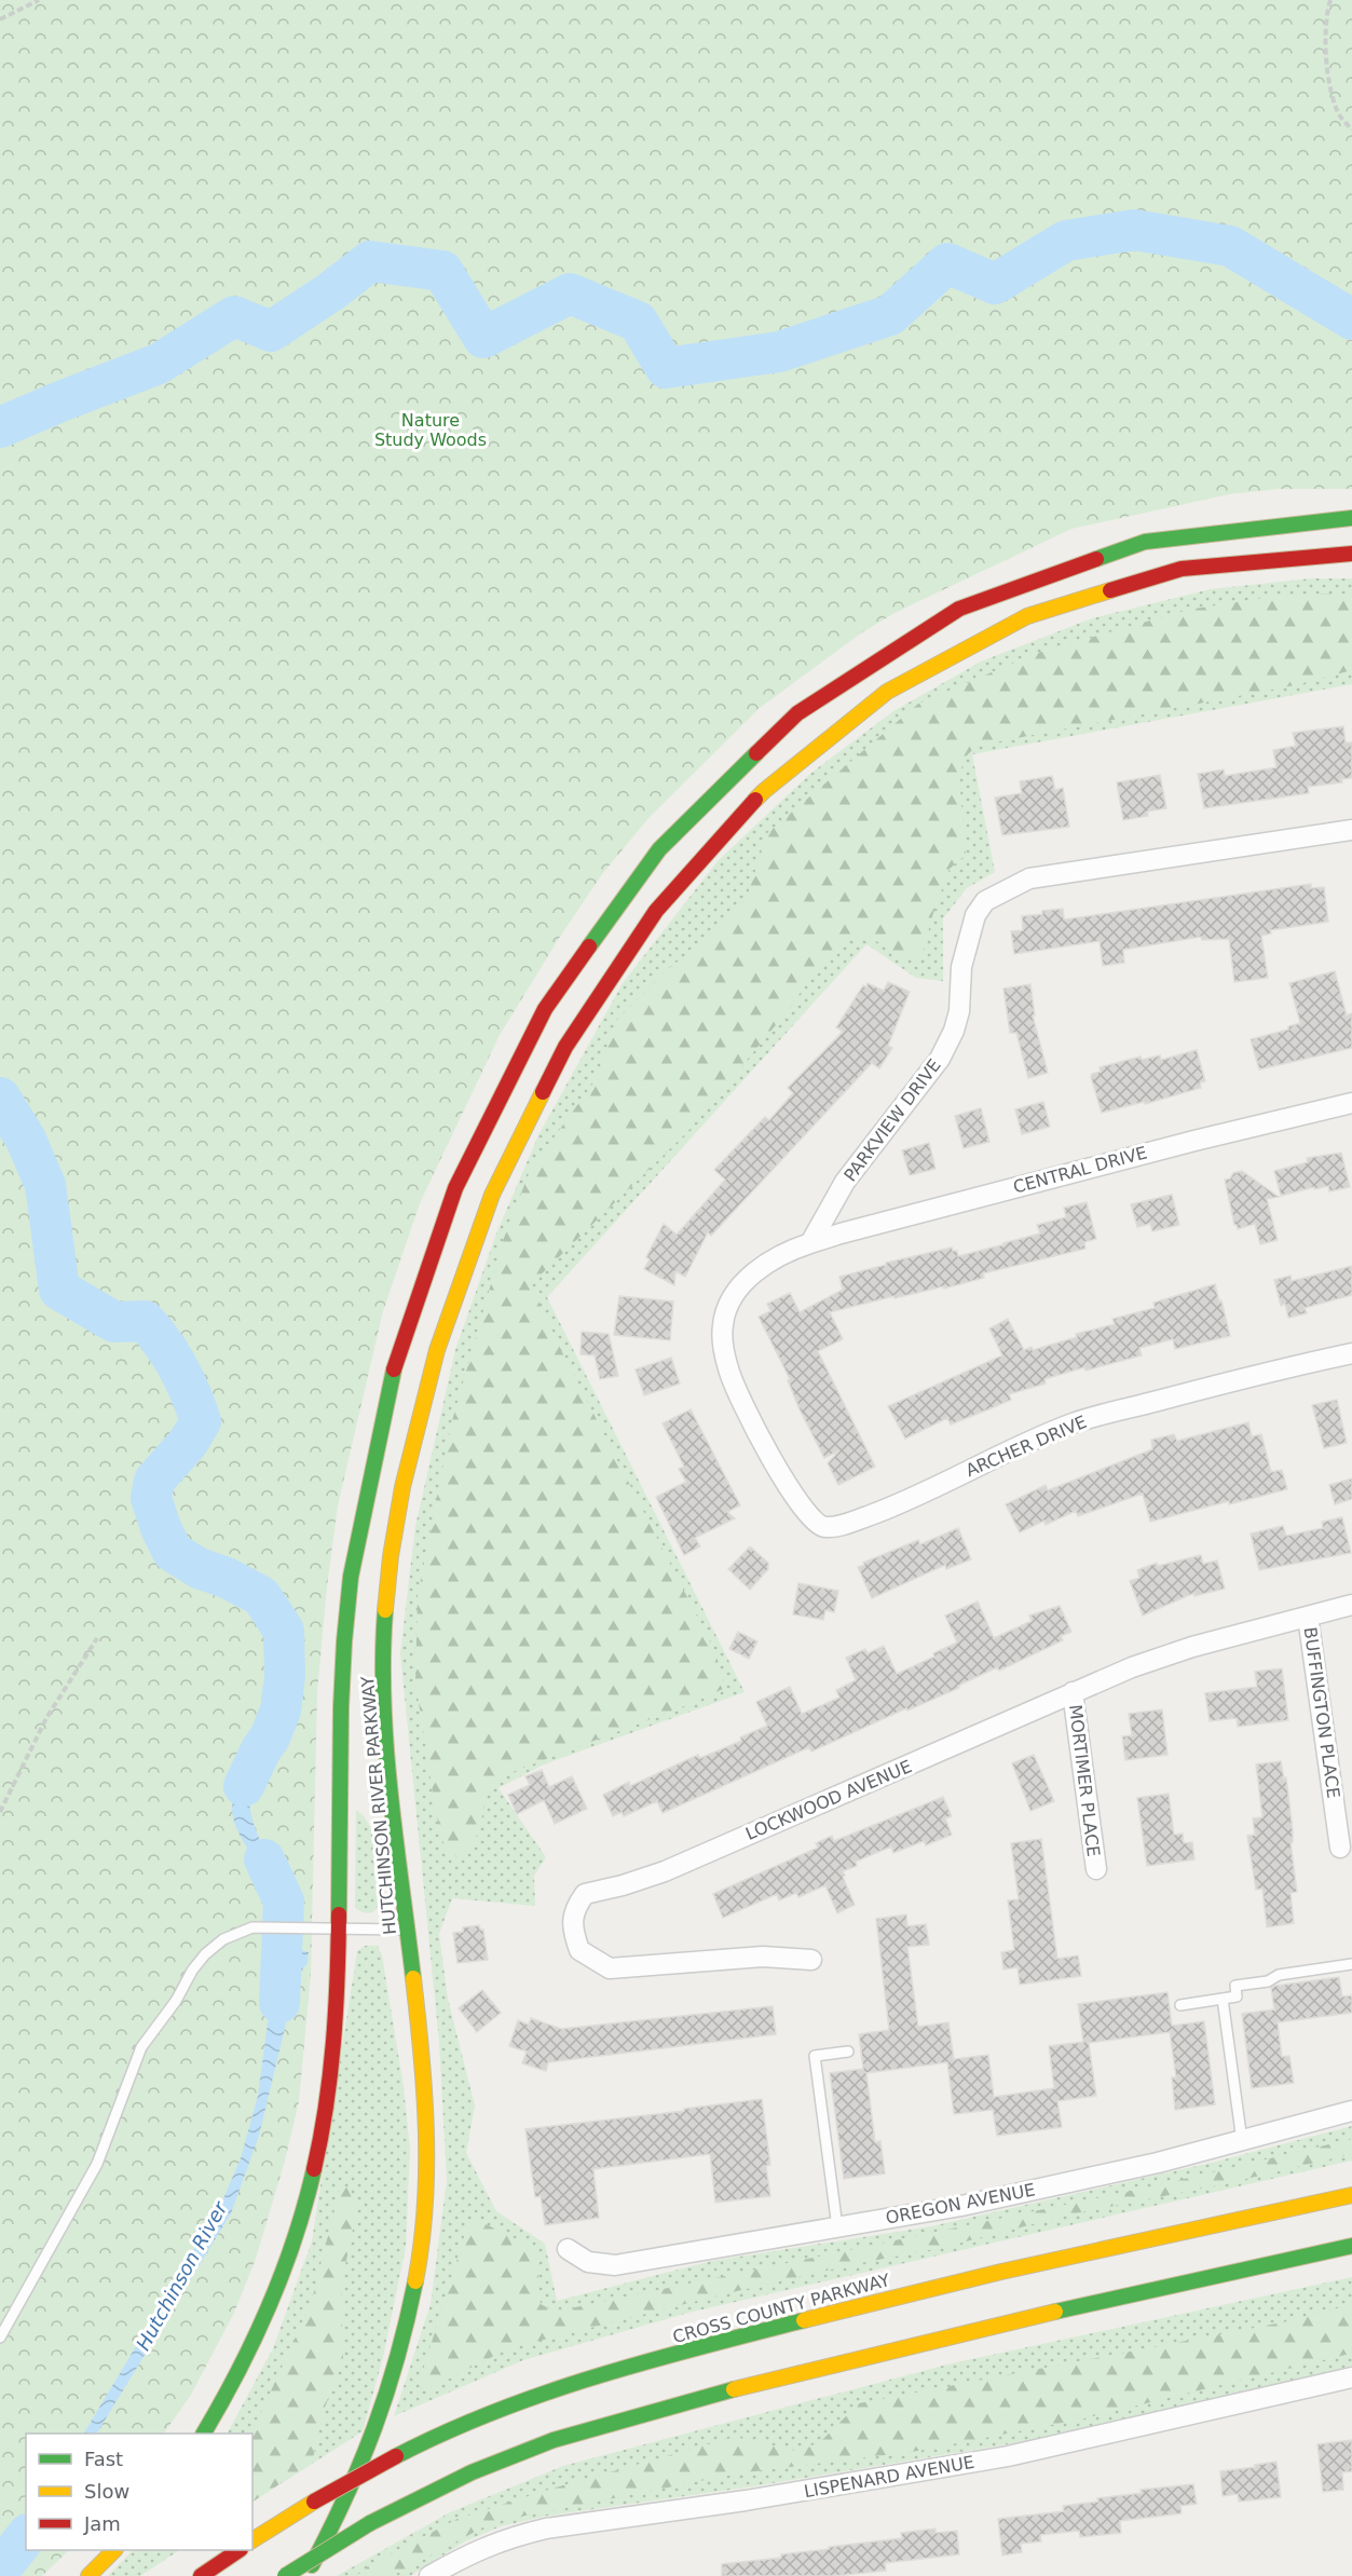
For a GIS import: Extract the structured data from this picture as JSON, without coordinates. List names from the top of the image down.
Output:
{
  "streets": {
    "highway": ["HUTCHINSON RIVER PARKWAY", "CROSS COUNTY PARKWAY"],
    "street": [
      "PARKVIEW DRIVE",
      "CENTRAL DRIVE",
      "ARCHER DRIVE",
      "BUFFINGTON PLACE",
      "MORTIMER PLACE",
      "LOCKWOOD AVENUE",
      "OREGON AVENUE",
      "LISPENARD AVENUE"
    ]
  },
  "crossings": [
    ["PARKVIEW DRIVE", "CENTRAL DRIVE"],
    ["PARKVIEW DRIVE", "ARCHER DRIVE"],
    ["CENTRAL DRIVE", "ARCHER DRIVE"],
    ["BUFFINGTON PLACE", "LOCKWOOD AVENUE"],
    ["MORTIMER PLACE", "LOCKWOOD AVENUE"]
  ],
  "water": ["Hutchinson River"],
  "parks": ["Nature Study Woods"],
  "legend": ["Fast", "Slow", "Jam"]
}
